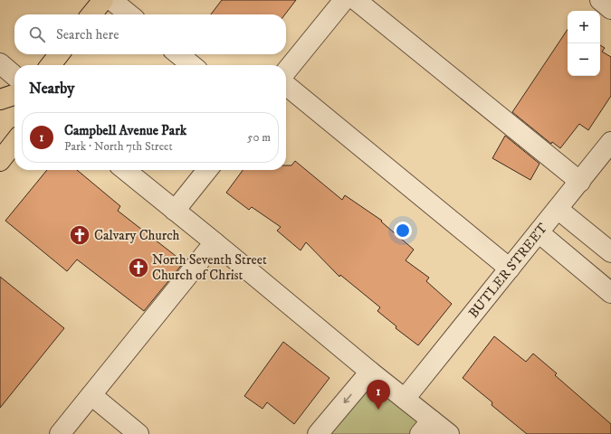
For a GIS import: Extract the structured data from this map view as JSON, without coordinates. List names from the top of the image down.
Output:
{
  "streets": {
    "street": ["BUTLER STREET"]
  },
  "places": {
    "church": ["Calvary Church", "North Seventh Street Church of Christ"]
  },
  "page": {
    "map_buttons": ["+", "−"],
    "search": "Search here",
    "heading": "Nearby",
    "list": [
      {
        "mark": "1",
        "name": "Campbell Avenue Park",
        "note": "Park · North 7th Street",
        "value": "50 m"
      }
    ],
    "pins": "1"
  }
}
